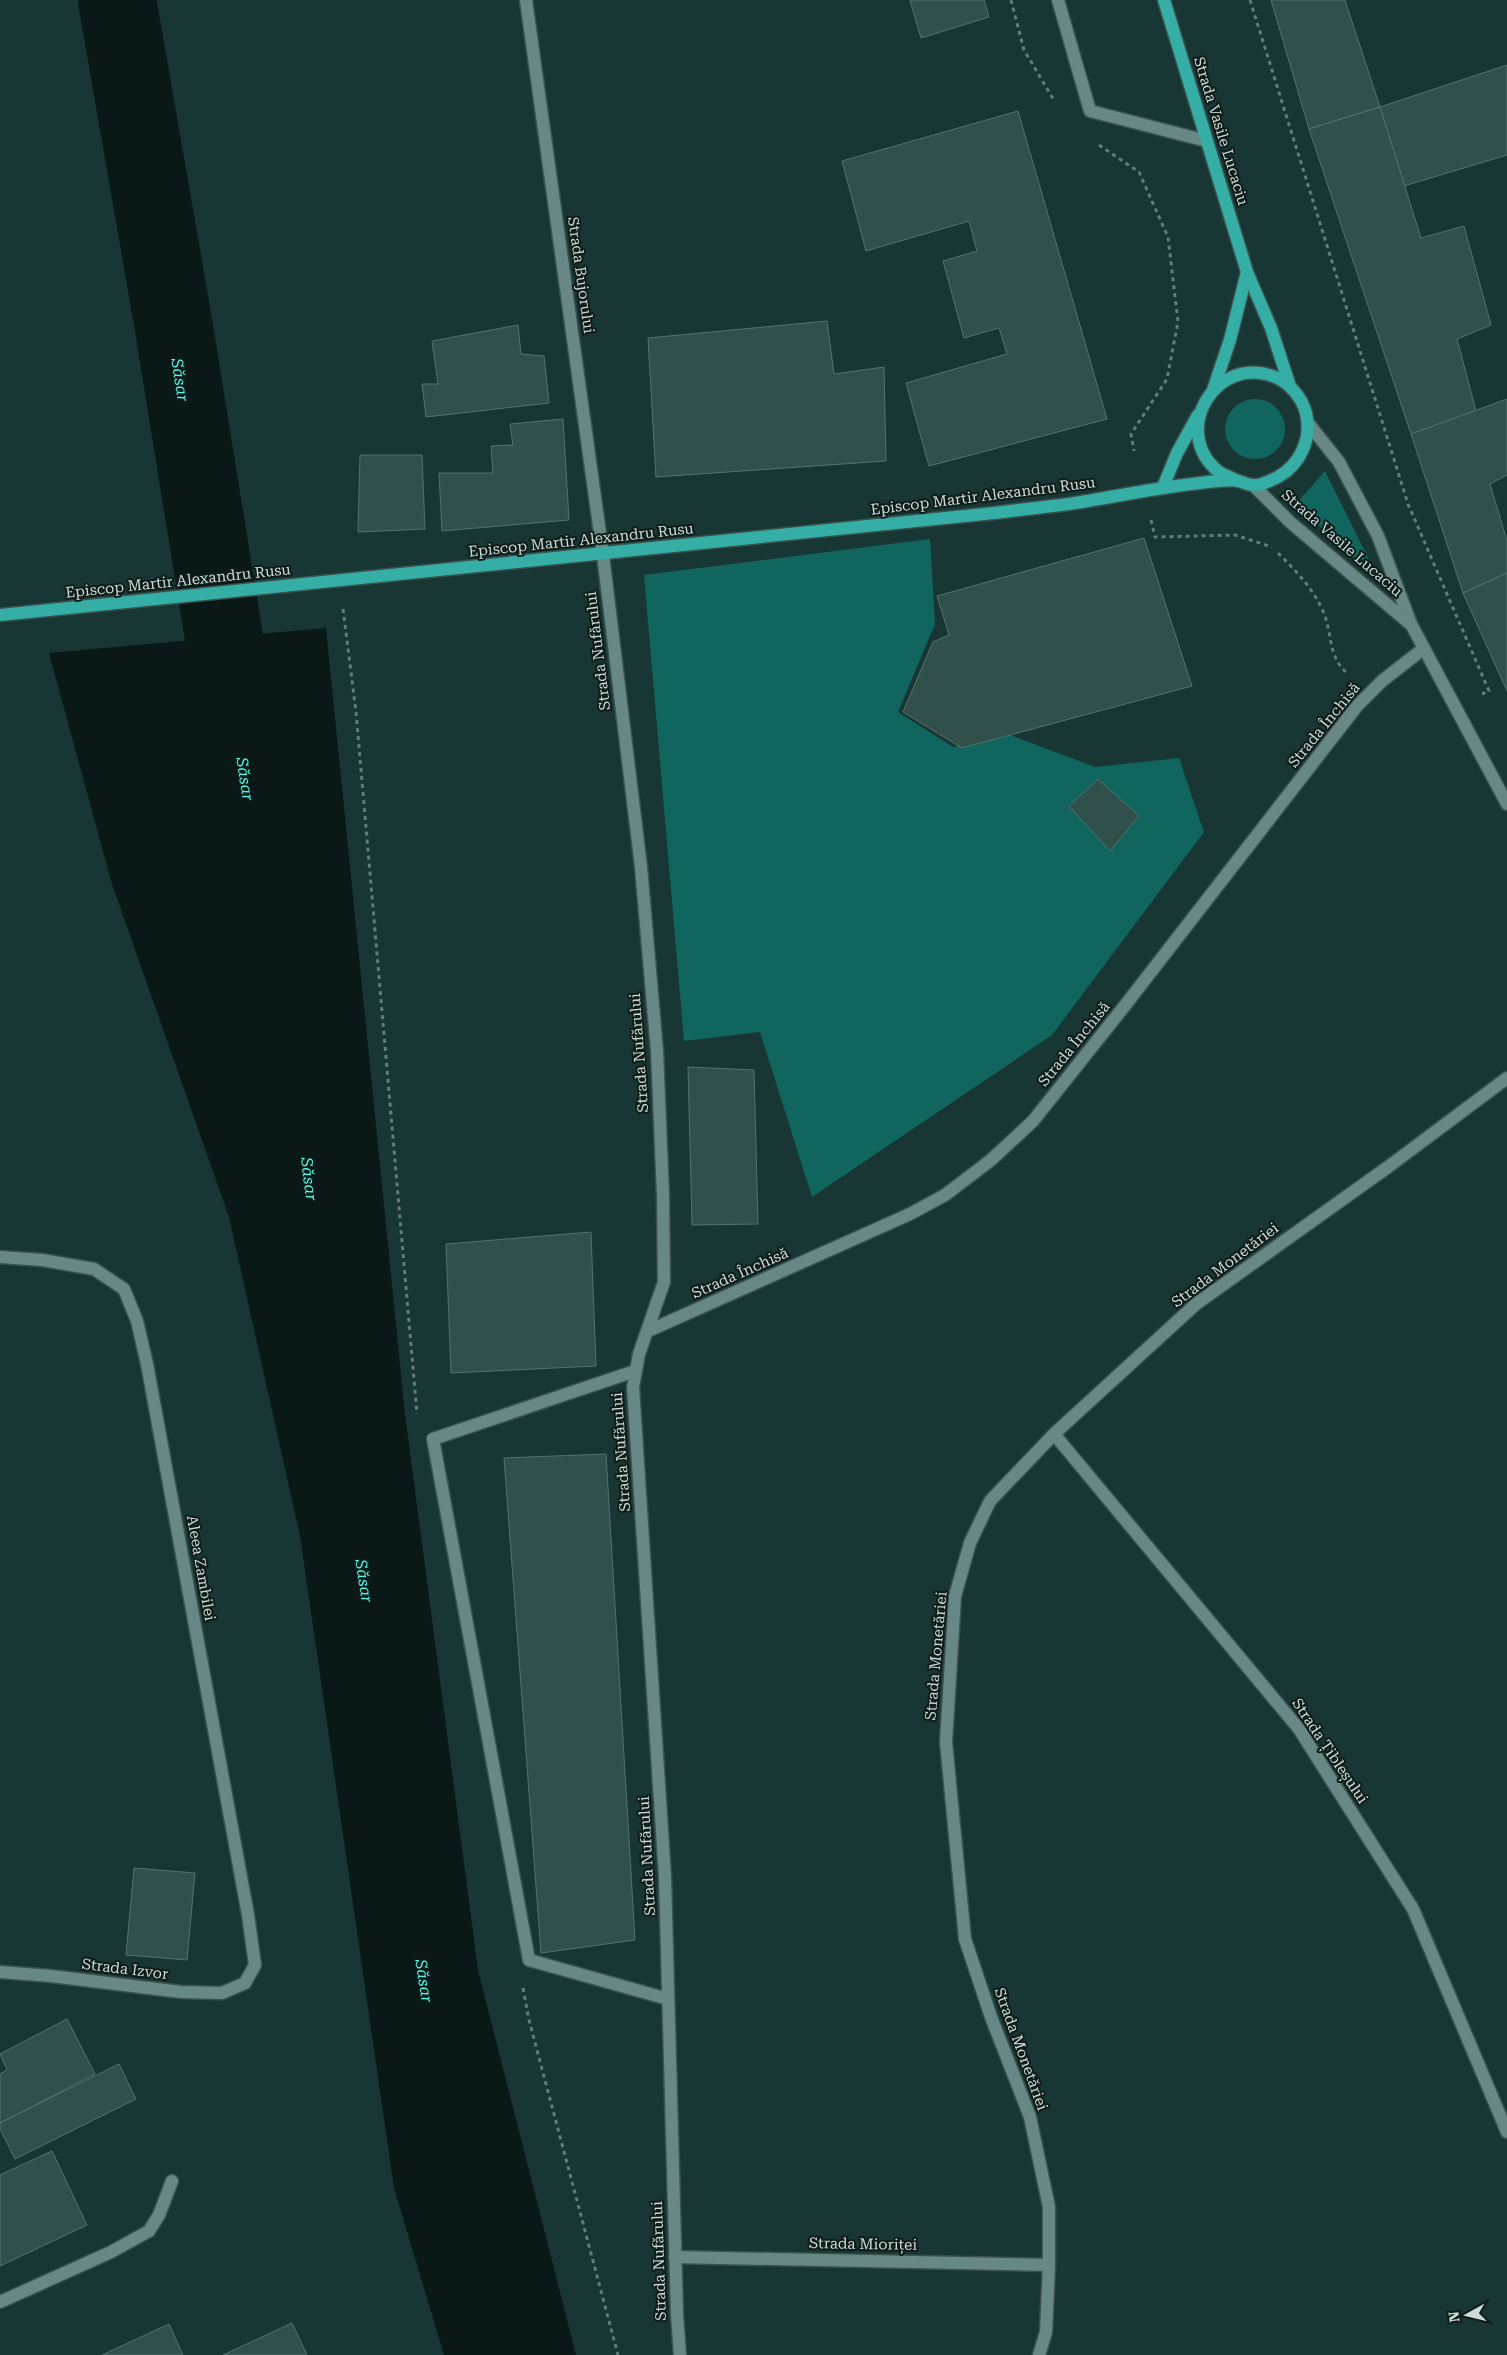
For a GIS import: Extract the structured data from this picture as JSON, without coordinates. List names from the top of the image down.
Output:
{
  "streets": {
    "main road": ["Strada Vasile Lucaciu", "Episcop Martir Alexandru Rusu"],
    "street": [
      "Strada Bujorului",
      "Strada Nufărului",
      "Strada Închisă",
      "Strada Monetăriei",
      "Aleea Zambilei",
      "Strada Țibleșului",
      "Strada Izvor",
      "Strada Mioriței"
    ]
  },
  "crossings": [
    ["Strada Vasile Lucaciu", "Episcop Martir Alexandru Rusu"],
    ["Strada Vasile Lucaciu", "Strada Închisă"],
    ["Strada Bujorului", "Episcop Martir Alexandru Rusu"],
    ["Strada Bujorului", "Strada Nufărului"],
    ["Episcop Martir Alexandru Rusu", "Strada Nufărului"],
    ["Strada Nufărului", "Strada Închisă"],
    ["Strada Nufărului", "Strada Mioriței"],
    ["Strada Monetăriei", "Strada Țibleșului"],
    ["Strada Monetăriei", "Strada Mioriței"],
    ["Aleea Zambilei", "Strada Izvor"]
  ],
  "water": ["Săsar"],
  "north": "left"
}
